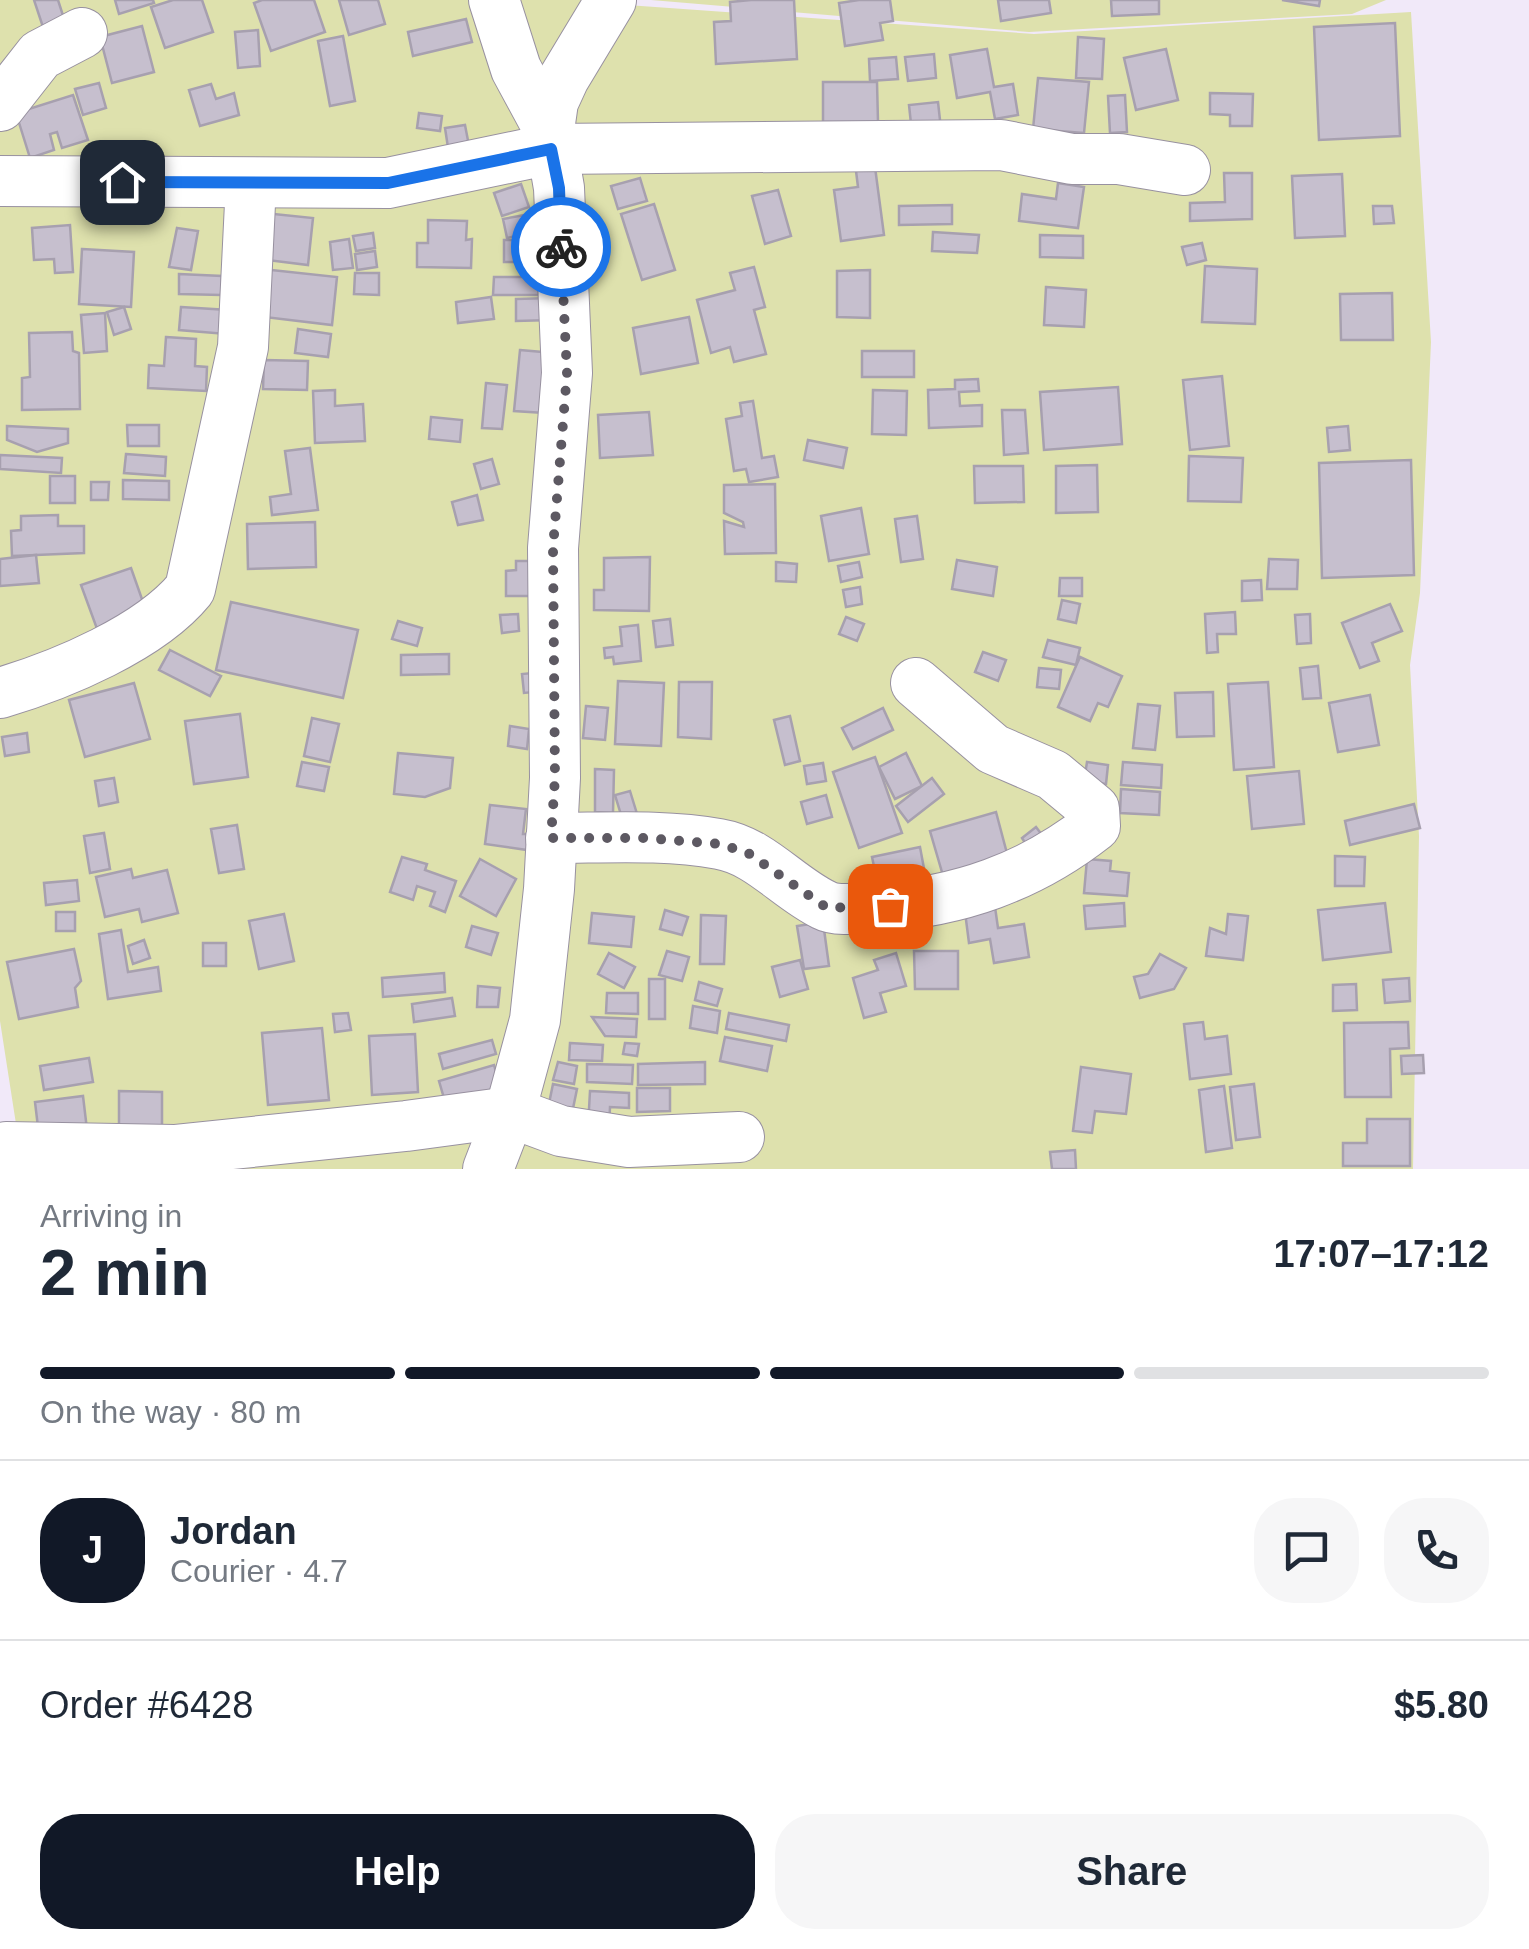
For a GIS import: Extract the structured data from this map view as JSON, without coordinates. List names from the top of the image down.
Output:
{
  "page": {
    "heading": ["2 min", "Arriving in", "17:07–17:12"],
    "panel": [
      "Jordan",
      "Courier · 4.7",
      "Order #6428",
      "$5.80"
    ],
    "bar": "On the way · 80 m",
    "round": "J",
    "buttons": ["Help", "Share"]
  }
}
